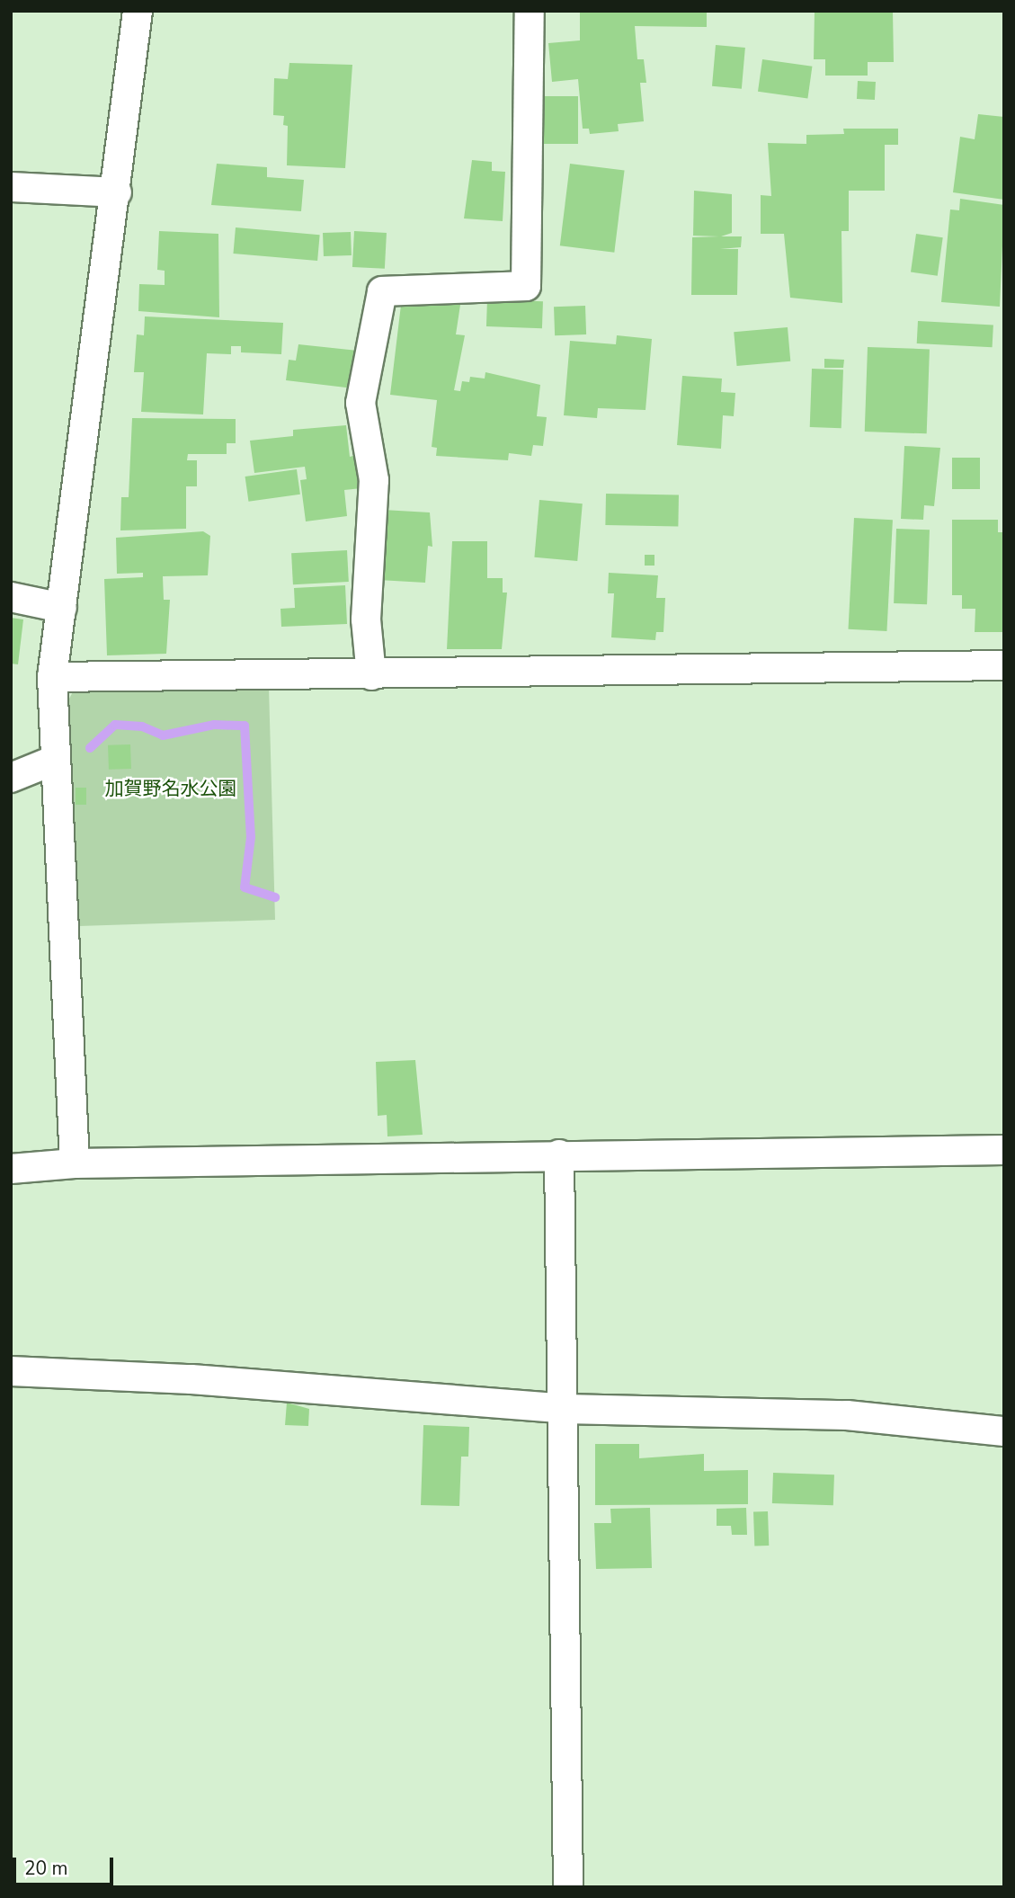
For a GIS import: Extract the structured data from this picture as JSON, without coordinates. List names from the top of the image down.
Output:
{
  "parks": ["加賀野名水公園"],
  "scale_bar": "20 m"
}
